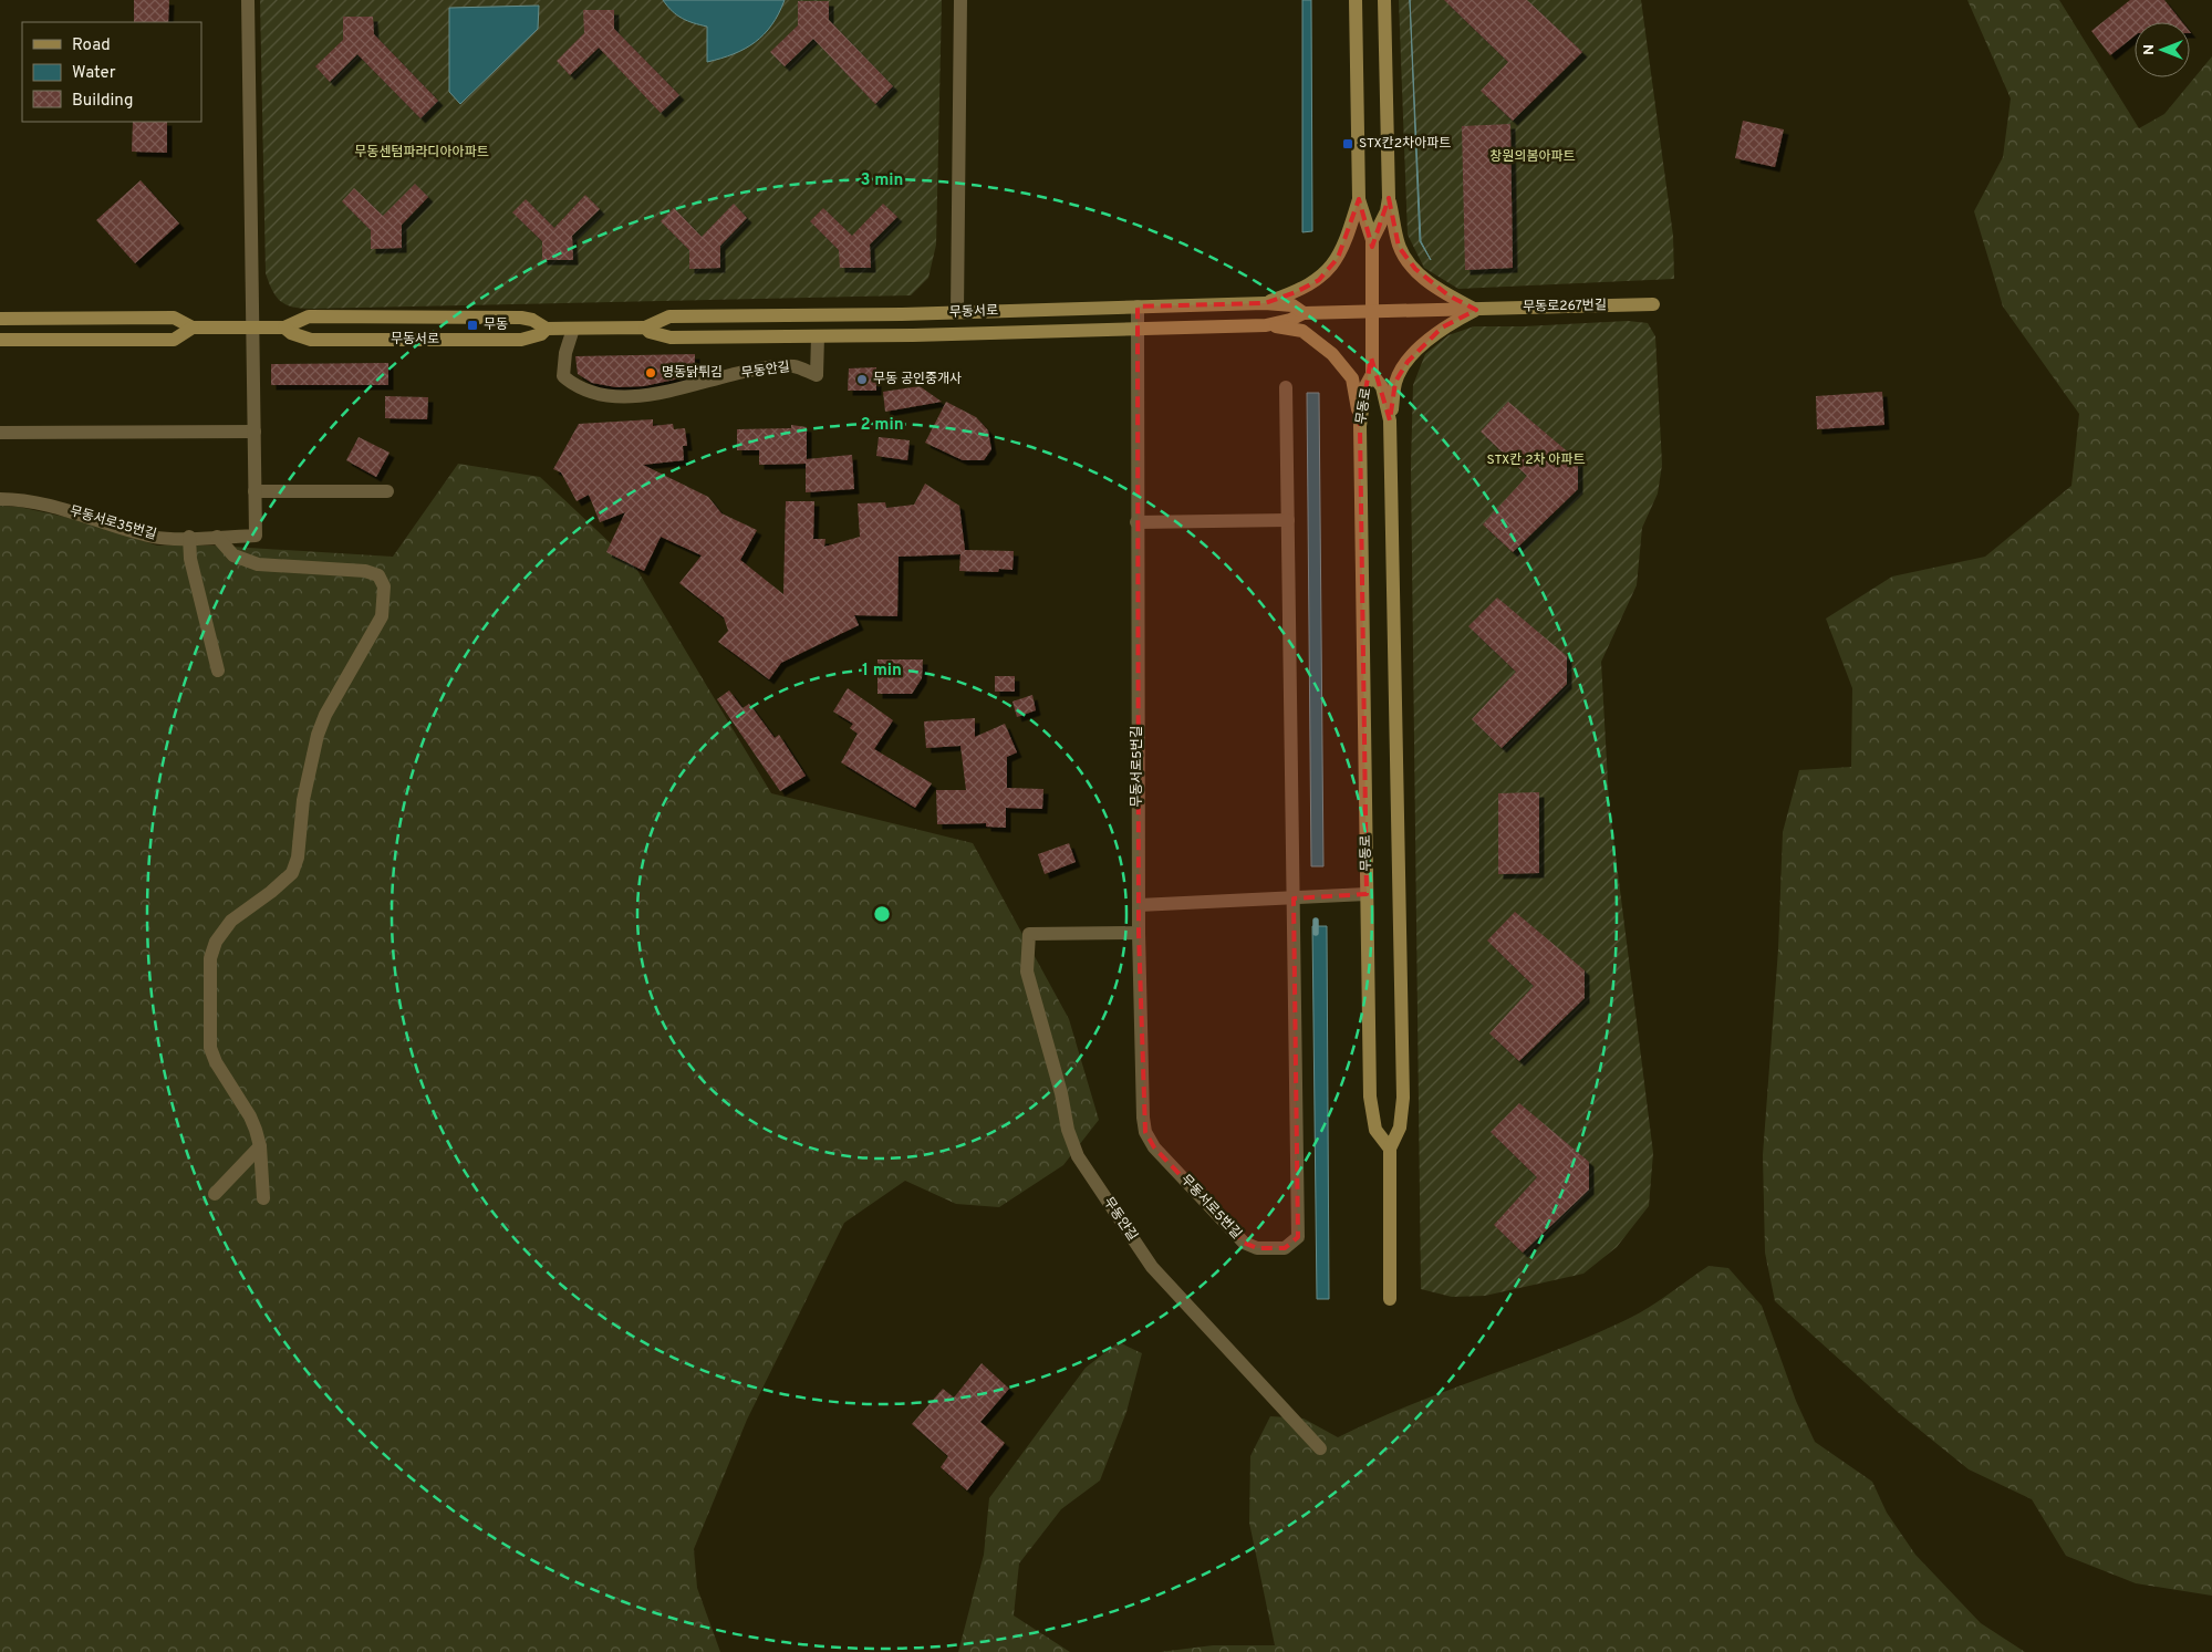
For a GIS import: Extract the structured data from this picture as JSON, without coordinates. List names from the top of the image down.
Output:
{
  "streets": {
    "main road": ["무동로267번길", "무동서로", "무동로"],
    "street": ["무동안길", "무동서로35번길", "무동서로5번길"]
  },
  "crossings": [
    ["무동로267번길", "무동서로"],
    ["무동서로", "무동안길"],
    ["무동서로", "무동서로35번길"],
    ["무동서로", "무동서로5번길"],
    ["무동안길", "무동서로5번길"]
  ],
  "parks": ["무동센텀파라디아아파트", "창원의봄아파트", "STX칸 2차 아파트"],
  "places": {
    "transit": ["STX칸2차아파트", "무동"],
    "other": ["명동닭튀김", "무동 공인중개사"]
  },
  "legend": ["Road", "Water", "Building"],
  "north": "left",
  "rings": ["3 min", "2 min", "1 min"]
}
